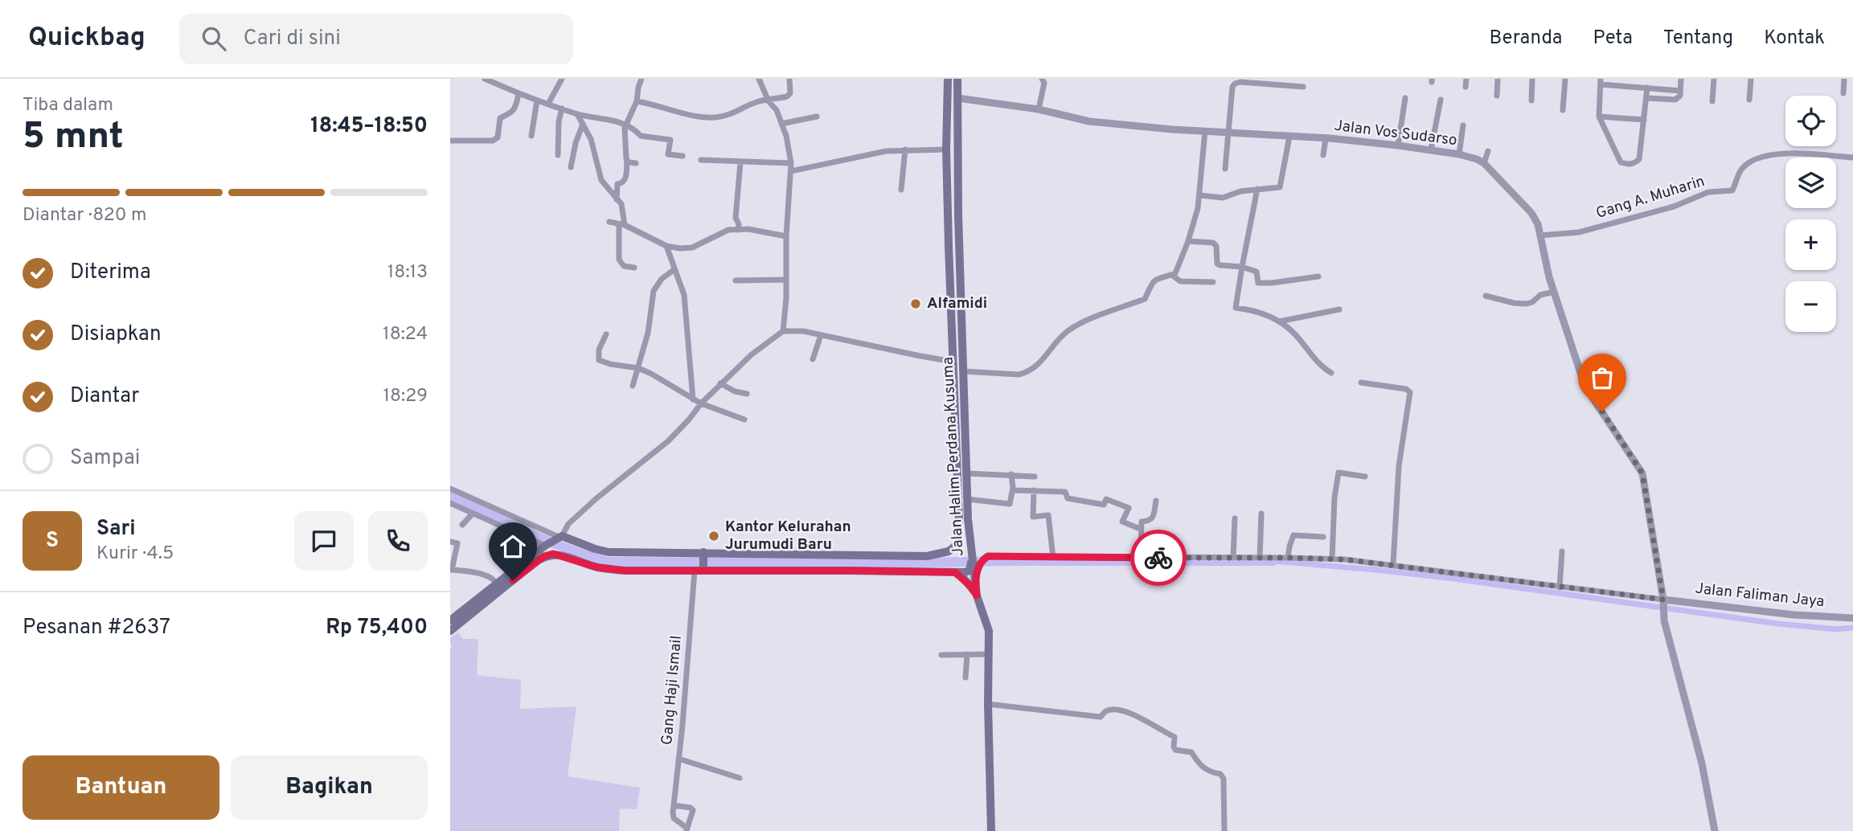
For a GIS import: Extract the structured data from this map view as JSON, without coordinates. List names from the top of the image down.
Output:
{
  "streets": {
    "main road": ["Jalan Halim Perdana Kusuma"],
    "street": [
      "Jalan Vos Sudarso",
      "Gang A. Muharin",
      "Jalan Faliman Jaya",
      "Gang Haji Ismail"
    ]
  },
  "crossings": [
    ["Jalan Vos Sudarso", "Gang A. Muharin"],
    ["Jalan Vos Sudarso", "Jalan Halim Perdana Kusuma"],
    ["Jalan Vos Sudarso", "Jalan Faliman Jaya"]
  ],
  "places": ["Alfamidi", "Kantor Kelurahan Jurumudi Baru"],
  "page": {
    "header": "Quickbag",
    "search": "Cari di sini",
    "nav": [
      "Beranda",
      "Peta",
      "Tentang",
      "Kontak"
    ],
    "heading": ["5 mnt", "Tiba dalam", "18:45–18:50"],
    "panel": [
      "Sari",
      "Kurir · 4.5",
      "Pesanan #2637",
      "Rp 75,400"
    ],
    "map_buttons": ["+", "−"],
    "bar": "Diantar · 820 m",
    "list": [
      ["Diterima", "18:13"],
      ["Disiapkan", "18:24"],
      ["Diantar", "18:29"],
      "Sampai"
    ],
    "round": "S",
    "buttons": ["Bantuan", "Bagikan"]
  }
}
